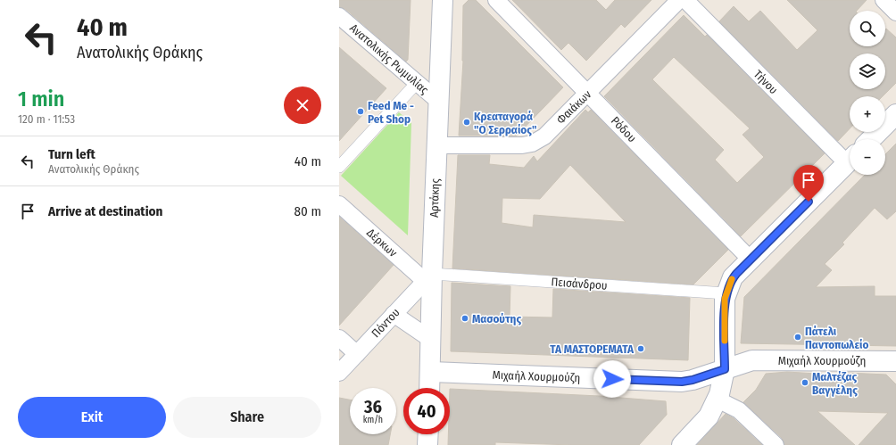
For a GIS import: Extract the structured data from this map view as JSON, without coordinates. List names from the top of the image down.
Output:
{
  "streets": {
    "street": [
      "Ανατολικής Ρωμυλίας",
      "Τήνου",
      "Φαιάκων",
      "Ρόδου",
      "Αρτάκης",
      "Δέρκων",
      "Πεισάνδρου",
      "Πόντου",
      "Μιχαήλ Χουρμούζη"
    ]
  },
  "crossings": [
    ["Ανατολικής Ρωμυλίας", "Αρτάκης"],
    ["Φαιάκων", "Ρόδου"],
    ["Φαιάκων", "Αρτάκης"],
    ["Αρτάκης", "Δέρκων"],
    ["Αρτάκης", "Πεισάνδρου"],
    ["Αρτάκης", "Πόντου"],
    ["Αρτάκης", "Μιχαήλ Χουρμούζη"],
    ["Δέρκων", "Πεισάνδρου"],
    ["Δέρκων", "Πόντου"],
    ["Πεισάνδρου", "Πόντου"]
  ],
  "places": [
    "Feed Me - Pet Shop",
    "Κρεαταγορά \"Ο Σερραίος\"",
    "Μασούτης",
    "Πάτελι Παντοπωλείο",
    "ΤΑ ΜΑΣΤΟΡΕΜΑΤΑ",
    "Μαλτέζας Βαγγέλης"
  ],
  "page": {
    "turn": ["40 m", "Ανατολικής Θράκης"],
    "map_buttons": ["+", "−"],
    "heading": ["1 min", "120 m · 11:53"],
    "list": [
      {
        "name": "Turn left",
        "note": "Ανατολικής Θράκης",
        "value": "40 m"
      },
      {
        "name": "Arrive at destination",
        "value": "80 m"
      }
    ],
    "speed": "36 km/h",
    "limit": "40",
    "buttons": ["Exit", "Share"]
  }
}
